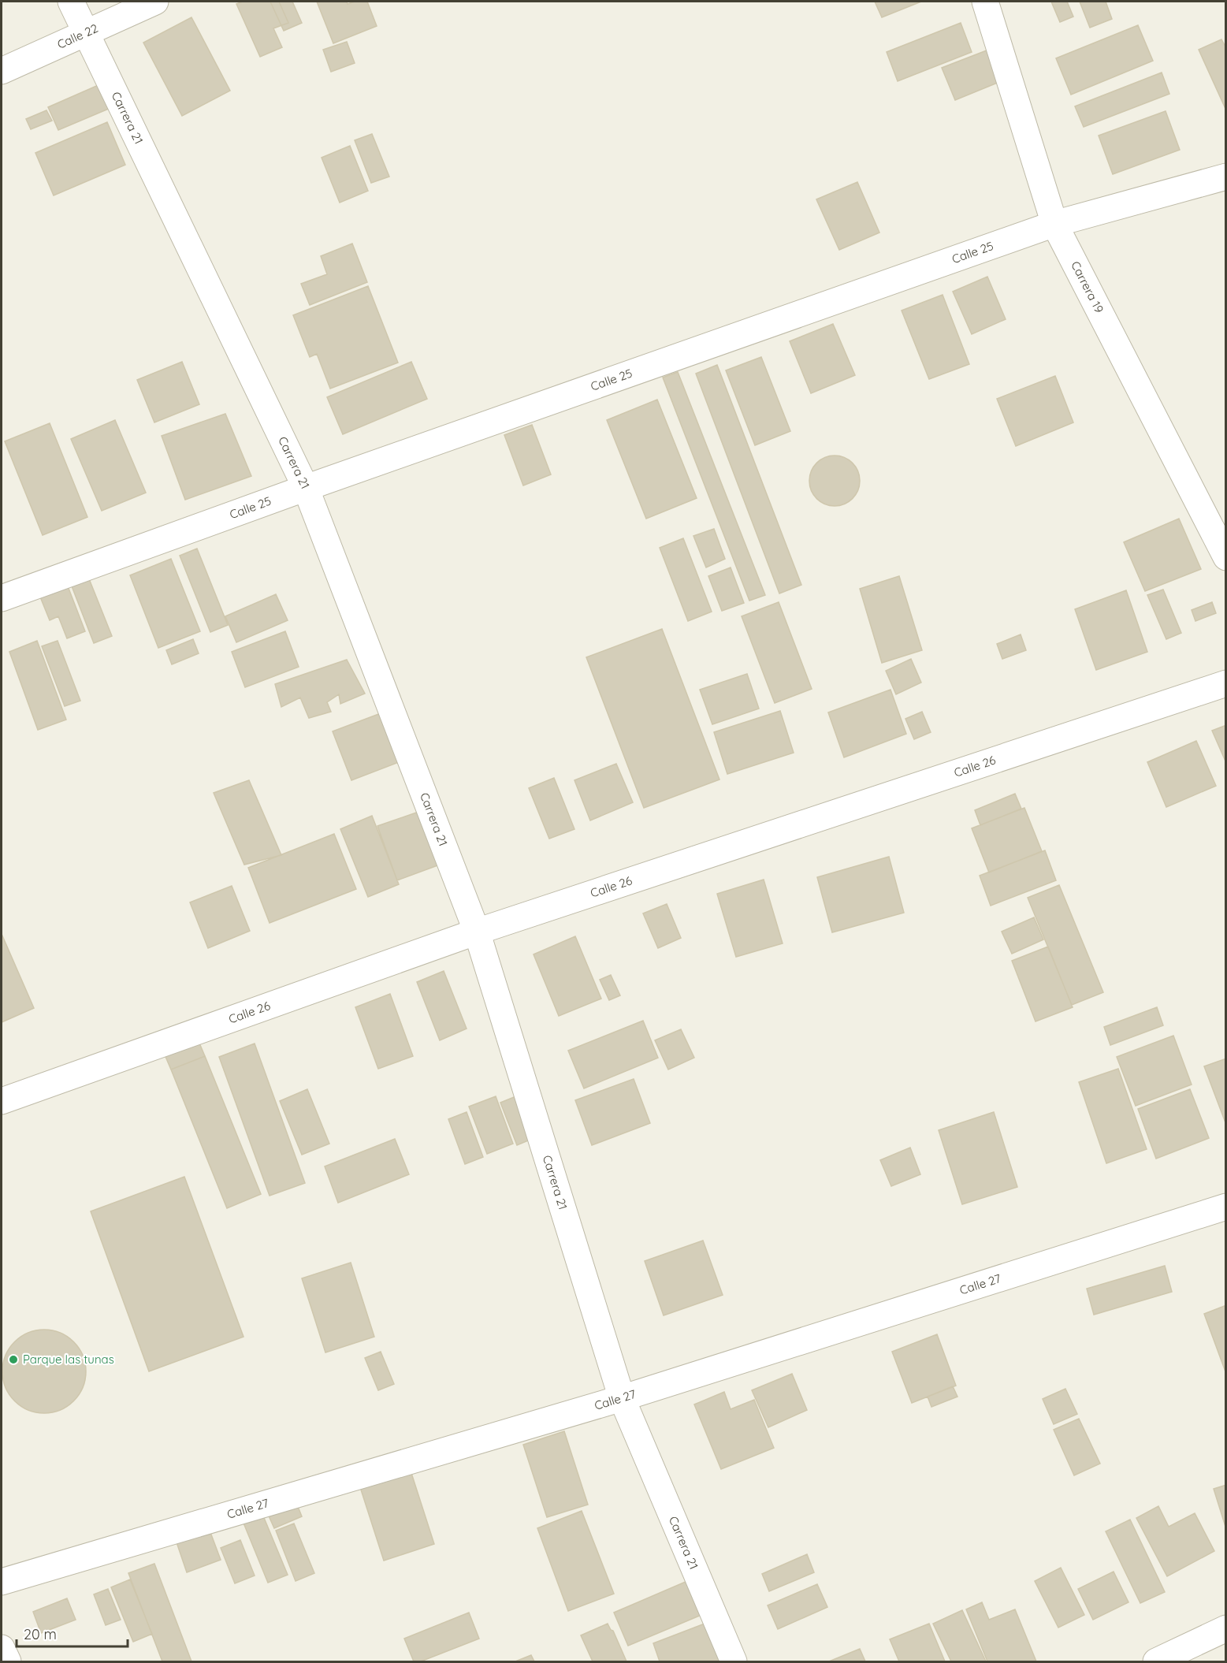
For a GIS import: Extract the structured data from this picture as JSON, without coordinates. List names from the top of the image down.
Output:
{
  "streets": {
    "street": [
      "Calle 22",
      "Carrera 21",
      "Calle 25",
      "Carrera 19",
      "Calle 26",
      "Calle 27"
    ]
  },
  "crossings": [
    ["Calle 22", "Carrera 21"],
    ["Carrera 21", "Calle 25"],
    ["Carrera 21", "Calle 26"],
    ["Carrera 21", "Calle 27"],
    ["Calle 25", "Carrera 19"]
  ],
  "places": ["Parque las tunas"],
  "scale_bar": "20 m"
}
